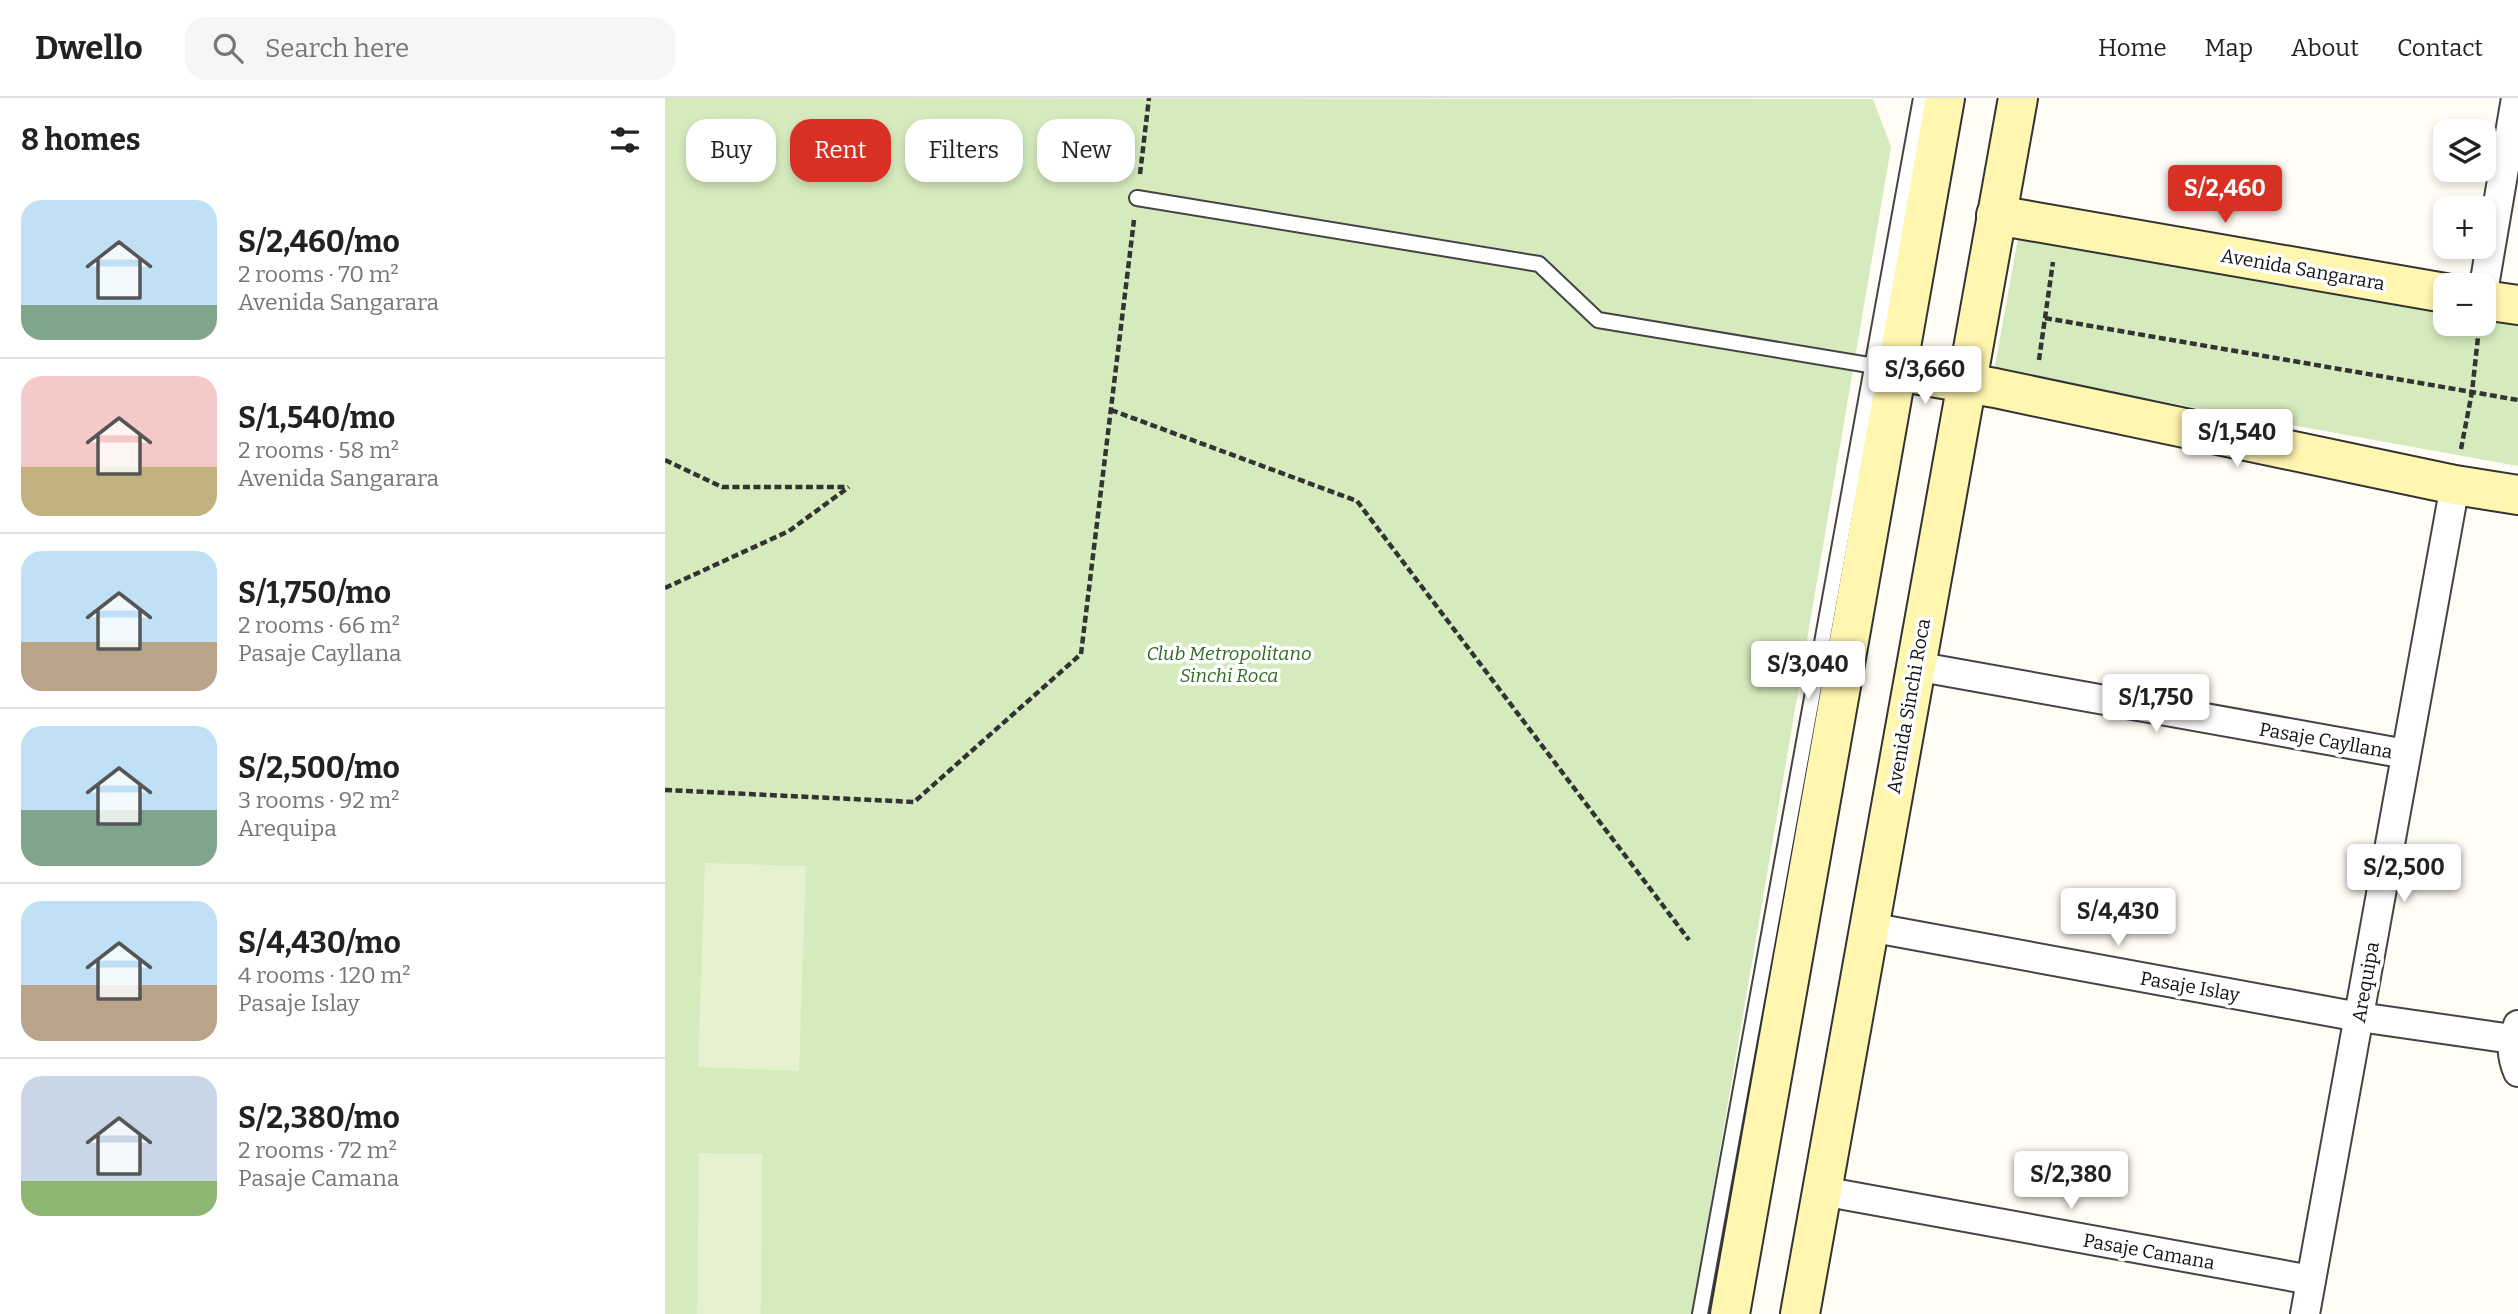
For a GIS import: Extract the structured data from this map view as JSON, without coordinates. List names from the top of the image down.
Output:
{
  "streets": {
    "main road": ["Avenida Sangarara", "Avenida Sinchi Roca"],
    "street": [
      "Pasaje Cayllana",
      "Arequipa",
      "Pasaje Islay",
      "Pasaje Camana"
    ]
  },
  "crossings": [
    ["Avenida Sangarara", "Avenida Sinchi Roca"],
    ["Avenida Sinchi Roca", "Pasaje Cayllana"],
    ["Avenida Sinchi Roca", "Pasaje Islay"],
    ["Avenida Sinchi Roca", "Pasaje Camana"],
    ["Pasaje Cayllana", "Arequipa"],
    ["Arequipa", "Pasaje Islay"],
    ["Arequipa", "Pasaje Camana"]
  ],
  "parks": ["Club Metropolitano Sinchi Roca"],
  "page": {
    "header": "Dwello",
    "search": "Search here",
    "nav": [
      "Home",
      "Map",
      "About",
      "Contact"
    ],
    "heading": "8 homes",
    "map_buttons": ["+", "−"],
    "chip": [
      "Buy",
      "Rent",
      "Filters",
      "New"
    ],
    "price": [
      "S/2,460",
      "S/3,660",
      "S/1,540",
      "S/3,040",
      "S/1,750",
      "S/2,500",
      "S/4,430",
      "S/2,380"
    ],
    "list": [
      {
        "name": "S/2,460/mo",
        "note": "2 rooms · 70 m² · Avenida Sangarara"
      },
      {
        "name": "S/1,540/mo",
        "note": "2 rooms · 58 m² · Avenida Sangarara"
      },
      {
        "name": "S/1,750/mo",
        "note": "2 rooms · 66 m² · Pasaje Cayllana"
      },
      {
        "name": "S/2,500/mo",
        "note": "3 rooms · 92 m² · Arequipa"
      },
      {
        "name": "S/4,430/mo",
        "note": "4 rooms · 120 m² · Pasaje Islay"
      },
      {
        "name": "S/2,380/mo",
        "note": "2 rooms · 72 m² · Pasaje Camana"
      }
    ]
  }
}
